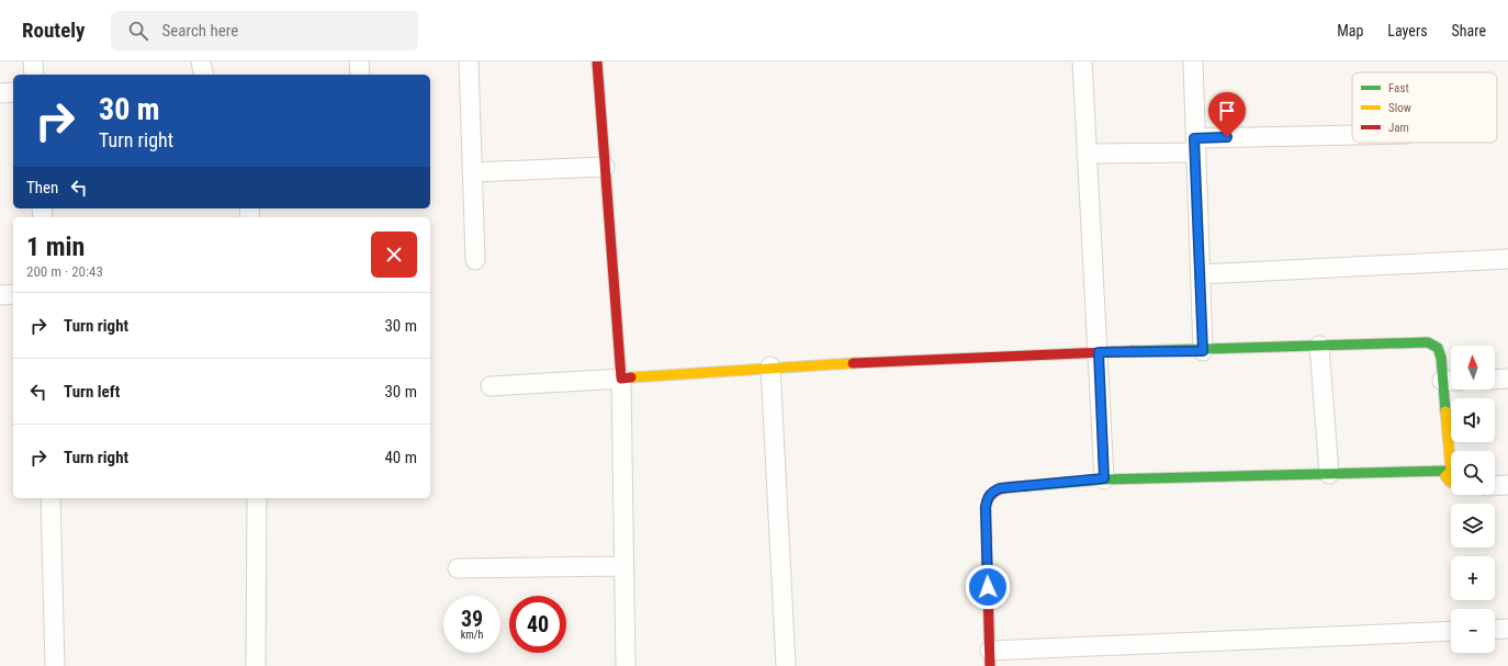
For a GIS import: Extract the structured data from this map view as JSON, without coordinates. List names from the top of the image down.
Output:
{
  "legend": ["Fast", "Slow", "Jam"],
  "north": "top",
  "page": {
    "header": "Routely",
    "search": "Search here",
    "nav": ["Map", "Layers", "Share"],
    "turn": ["30 m", "Turn right"],
    "then": "Then",
    "heading": ["1 min", "200 m · 20:43"],
    "list": [
      {
        "name": "Turn right",
        "value": "30 m"
      },
      {
        "name": "Turn left",
        "value": "30 m"
      },
      {
        "name": "Turn right",
        "value": "40 m"
      }
    ],
    "map_buttons": ["+", "−"],
    "speed": "39 km/h",
    "limit": "40"
  }
}
